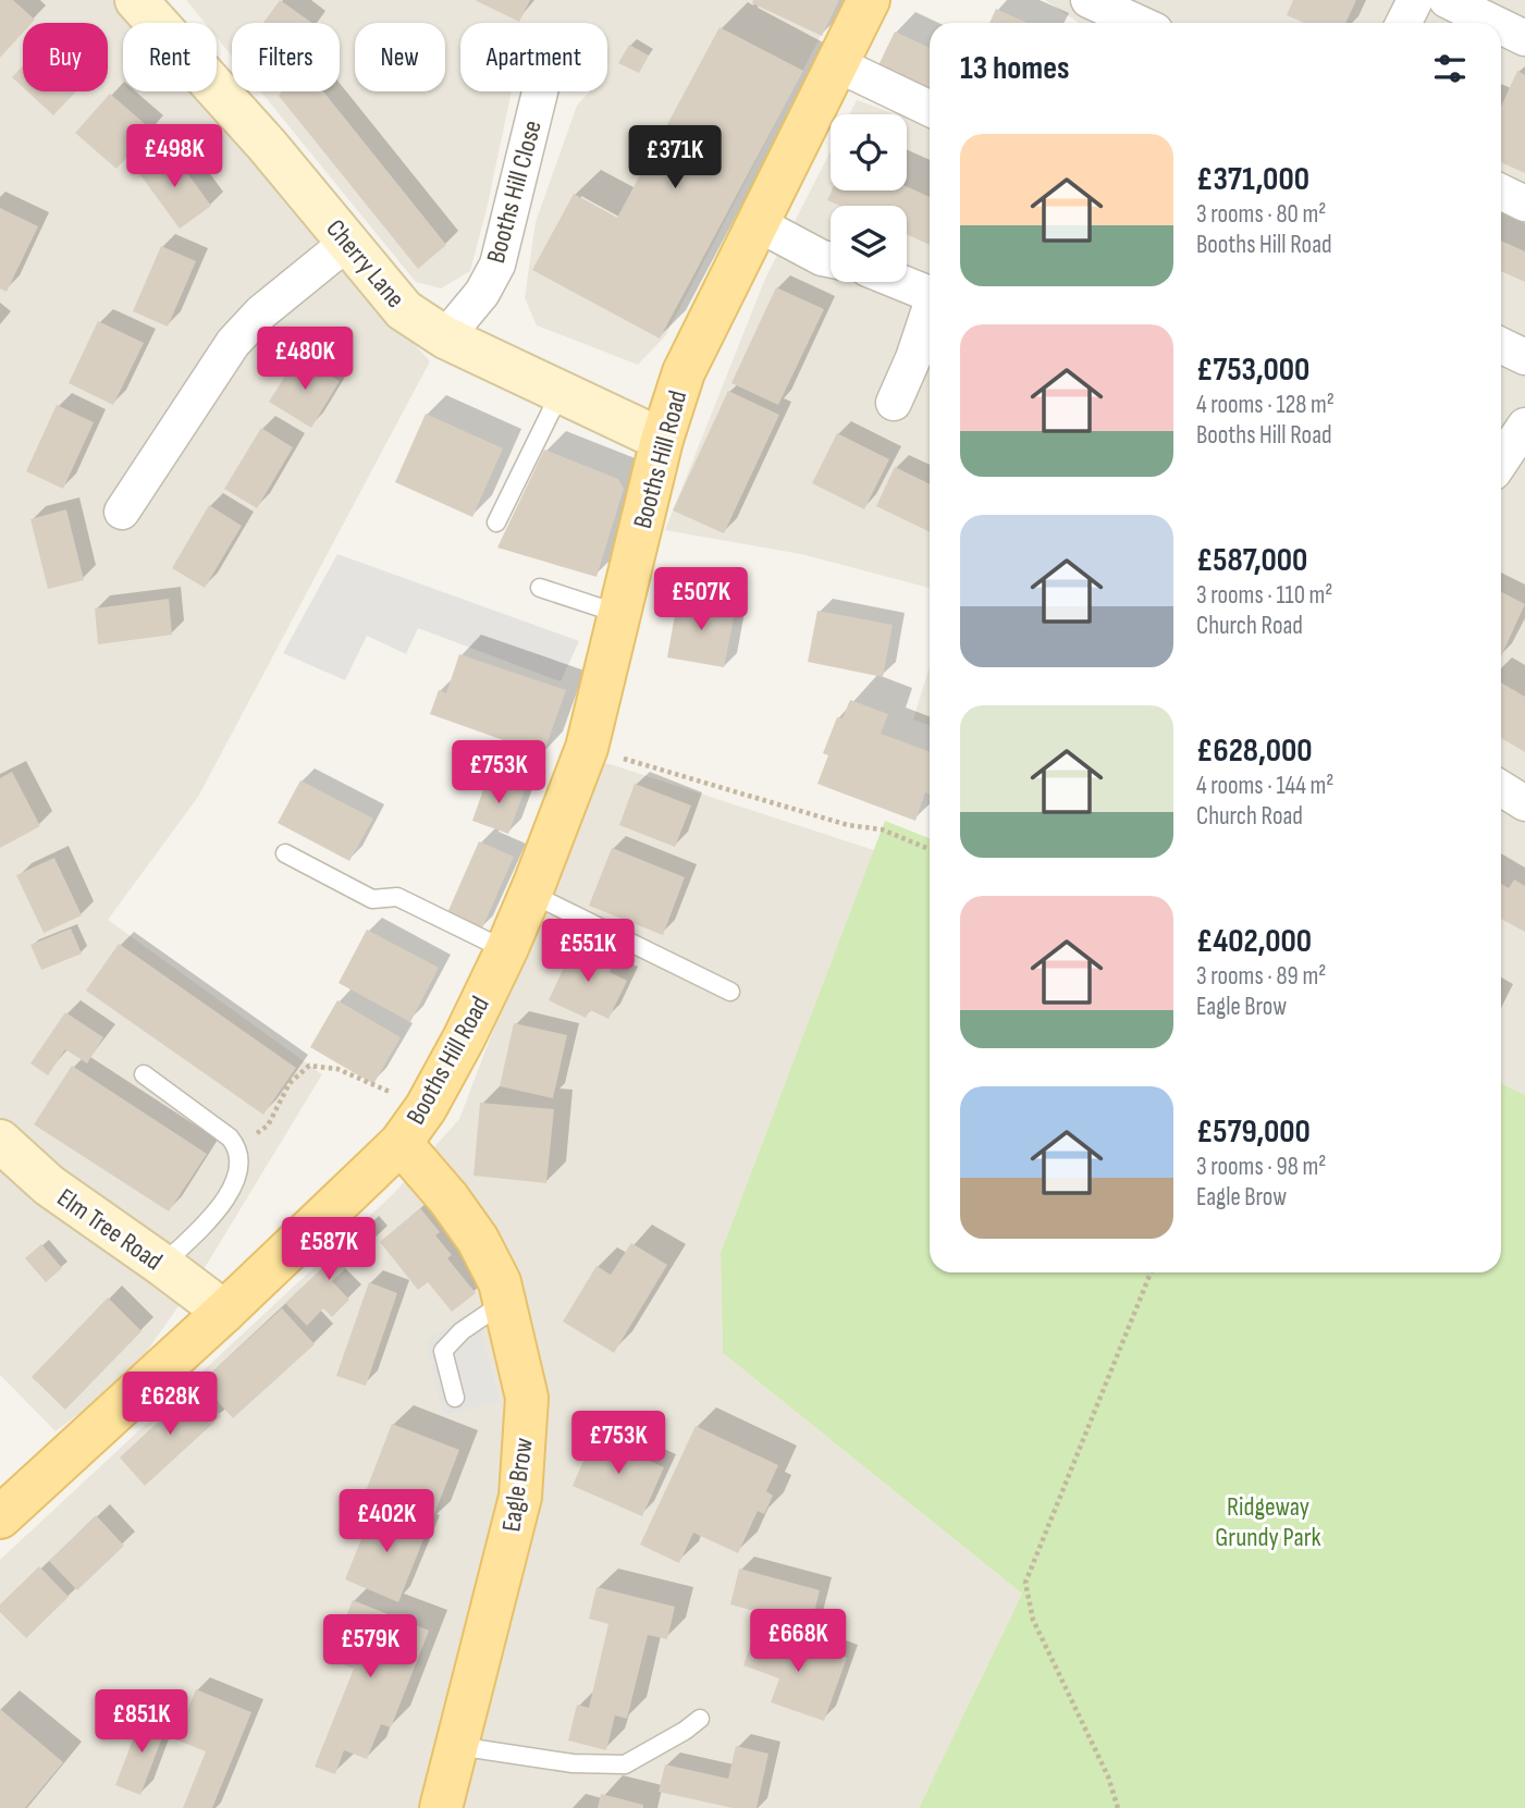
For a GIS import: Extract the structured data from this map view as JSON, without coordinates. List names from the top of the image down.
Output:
{
  "streets": {
    "main road": ["Booths Hill Road", "Eagle Brow"],
    "street": ["Booths Hill Close", "Cherry Lane", "Elm Tree Road"]
  },
  "crossings": [
    ["Booths Hill Close", "Cherry Lane"],
    ["Cherry Lane", "Booths Hill Road"],
    ["Booths Hill Road", "Elm Tree Road"],
    ["Booths Hill Road", "Eagle Brow"]
  ],
  "parks": ["Ridgeway Grundy Park"],
  "page": {
    "chip": [
      "Buy",
      "Rent",
      "Filters",
      "New",
      "Apartment"
    ],
    "heading": "13 homes",
    "list": [
      {
        "name": "£371,000",
        "note": "3 rooms · 80 m² · Booths Hill Road"
      },
      {
        "name": "£753,000",
        "note": "4 rooms · 128 m² · Booths Hill Road"
      },
      {
        "name": "£587,000",
        "note": "3 rooms · 110 m² · Church Road"
      },
      {
        "name": "£628,000",
        "note": "4 rooms · 144 m² · Church Road"
      },
      {
        "name": "£402,000",
        "note": "3 rooms · 89 m² · Eagle Brow"
      },
      {
        "name": "£579,000",
        "note": "3 rooms · 98 m² · Eagle Brow"
      }
    ],
    "price": [
      "£498K",
      "£371K",
      "£480K",
      "£507K",
      "£753K",
      "£551K",
      "£587K",
      "£628K",
      "£753K",
      "£402K",
      "£668K",
      "£579K",
      "£851K"
    ]
  }
}
